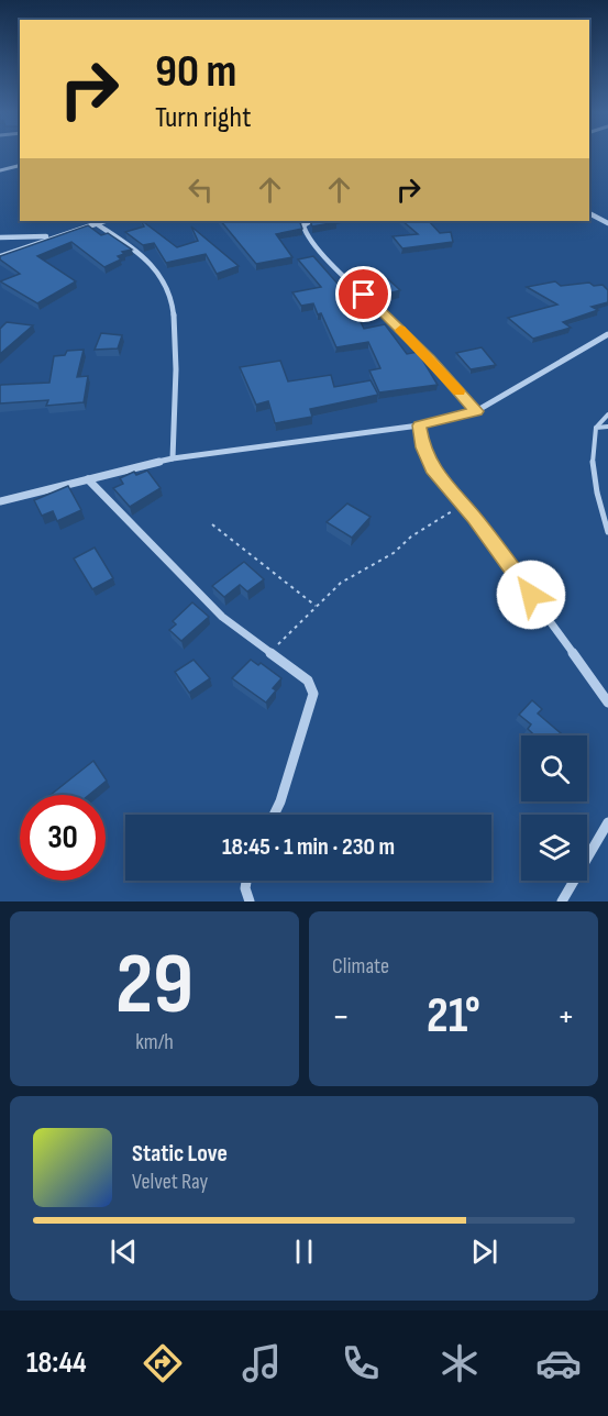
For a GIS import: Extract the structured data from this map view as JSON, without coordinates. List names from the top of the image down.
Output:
{
  "page": {
    "turn": ["90 m", "Turn right"],
    "limit": "30",
    "trip": "18:45 · 1 min · 230 m",
    "tile": [
      ["29", "km/h"],
      "Climate"
    ],
    "heat": ["−", "21°", "+"],
    "song": ["Static Love", "Velvet Ray"],
    "tabs": "18:44"
  }
}
